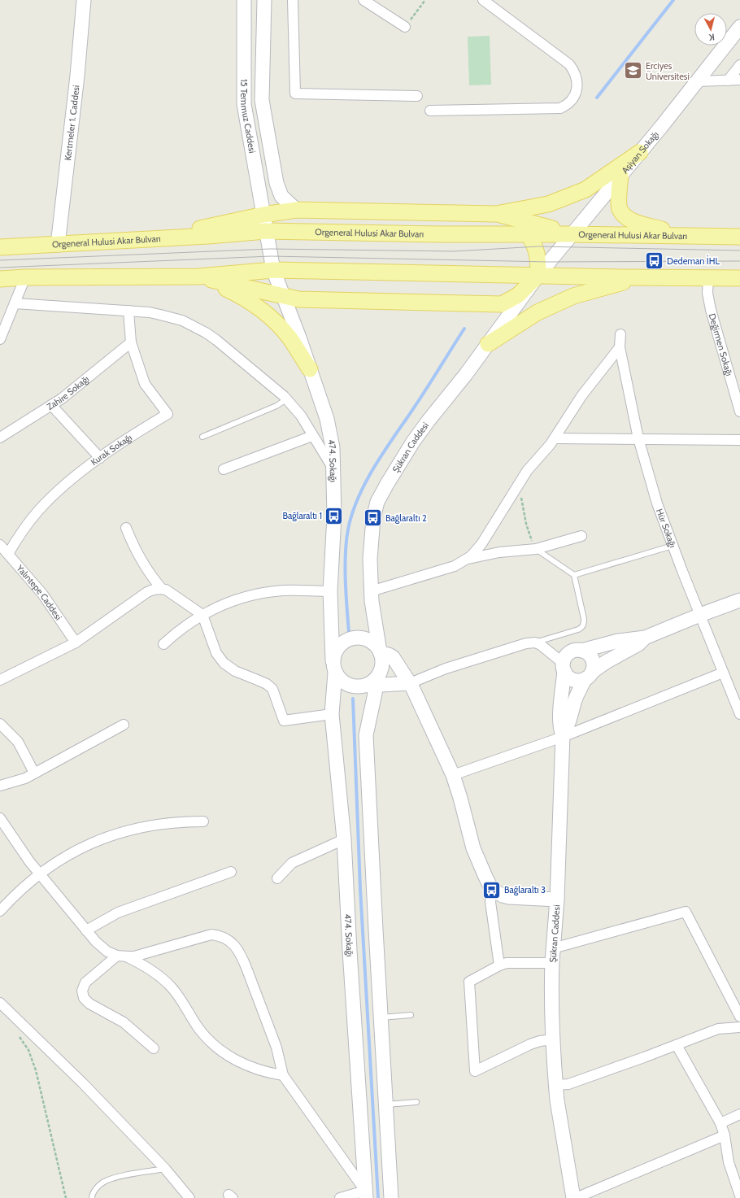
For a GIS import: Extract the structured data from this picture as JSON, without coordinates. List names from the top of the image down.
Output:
{
  "streets": {
    "main road": ["Orgeneral Hulusi Akar Bulvarı"],
    "street": [
      "15 Temmuz Caddesi",
      "Kertmeler 1. Caddesi",
      "Aşiyan Sokağı",
      "Değirmen Sokağı",
      "Zahire Sokağı",
      "Şükran Caddesi",
      "Kurak Sokağı",
      "474. Sokağı",
      "Hür Sokağı",
      "Yalıntepe Caddesi"
    ]
  },
  "crossings": [
    ["15 Temmuz Caddesi", "Orgeneral Hulusi Akar Bulvarı"],
    ["15 Temmuz Caddesi", "474. Sokağı"],
    ["Kertmeler 1. Caddesi", "Orgeneral Hulusi Akar Bulvarı"],
    ["Aşiyan Sokağı", "Orgeneral Hulusi Akar Bulvarı"],
    ["Aşiyan Sokağı", "Şükran Caddesi"],
    ["Zahire Sokağı", "Kurak Sokağı"],
    ["Şükran Caddesi", "474. Sokağı"],
    ["Kurak Sokağı", "Yalıntepe Caddesi"]
  ],
  "places": {
    "school or university": ["Erciyes Üniversitesi"],
    "bus stop": [
      "Dedeman İHL",
      "Bağlaraltı 1",
      "Bağlaraltı 2",
      "Bağlaraltı 3"
    ]
  },
  "north": "bottom"
}
